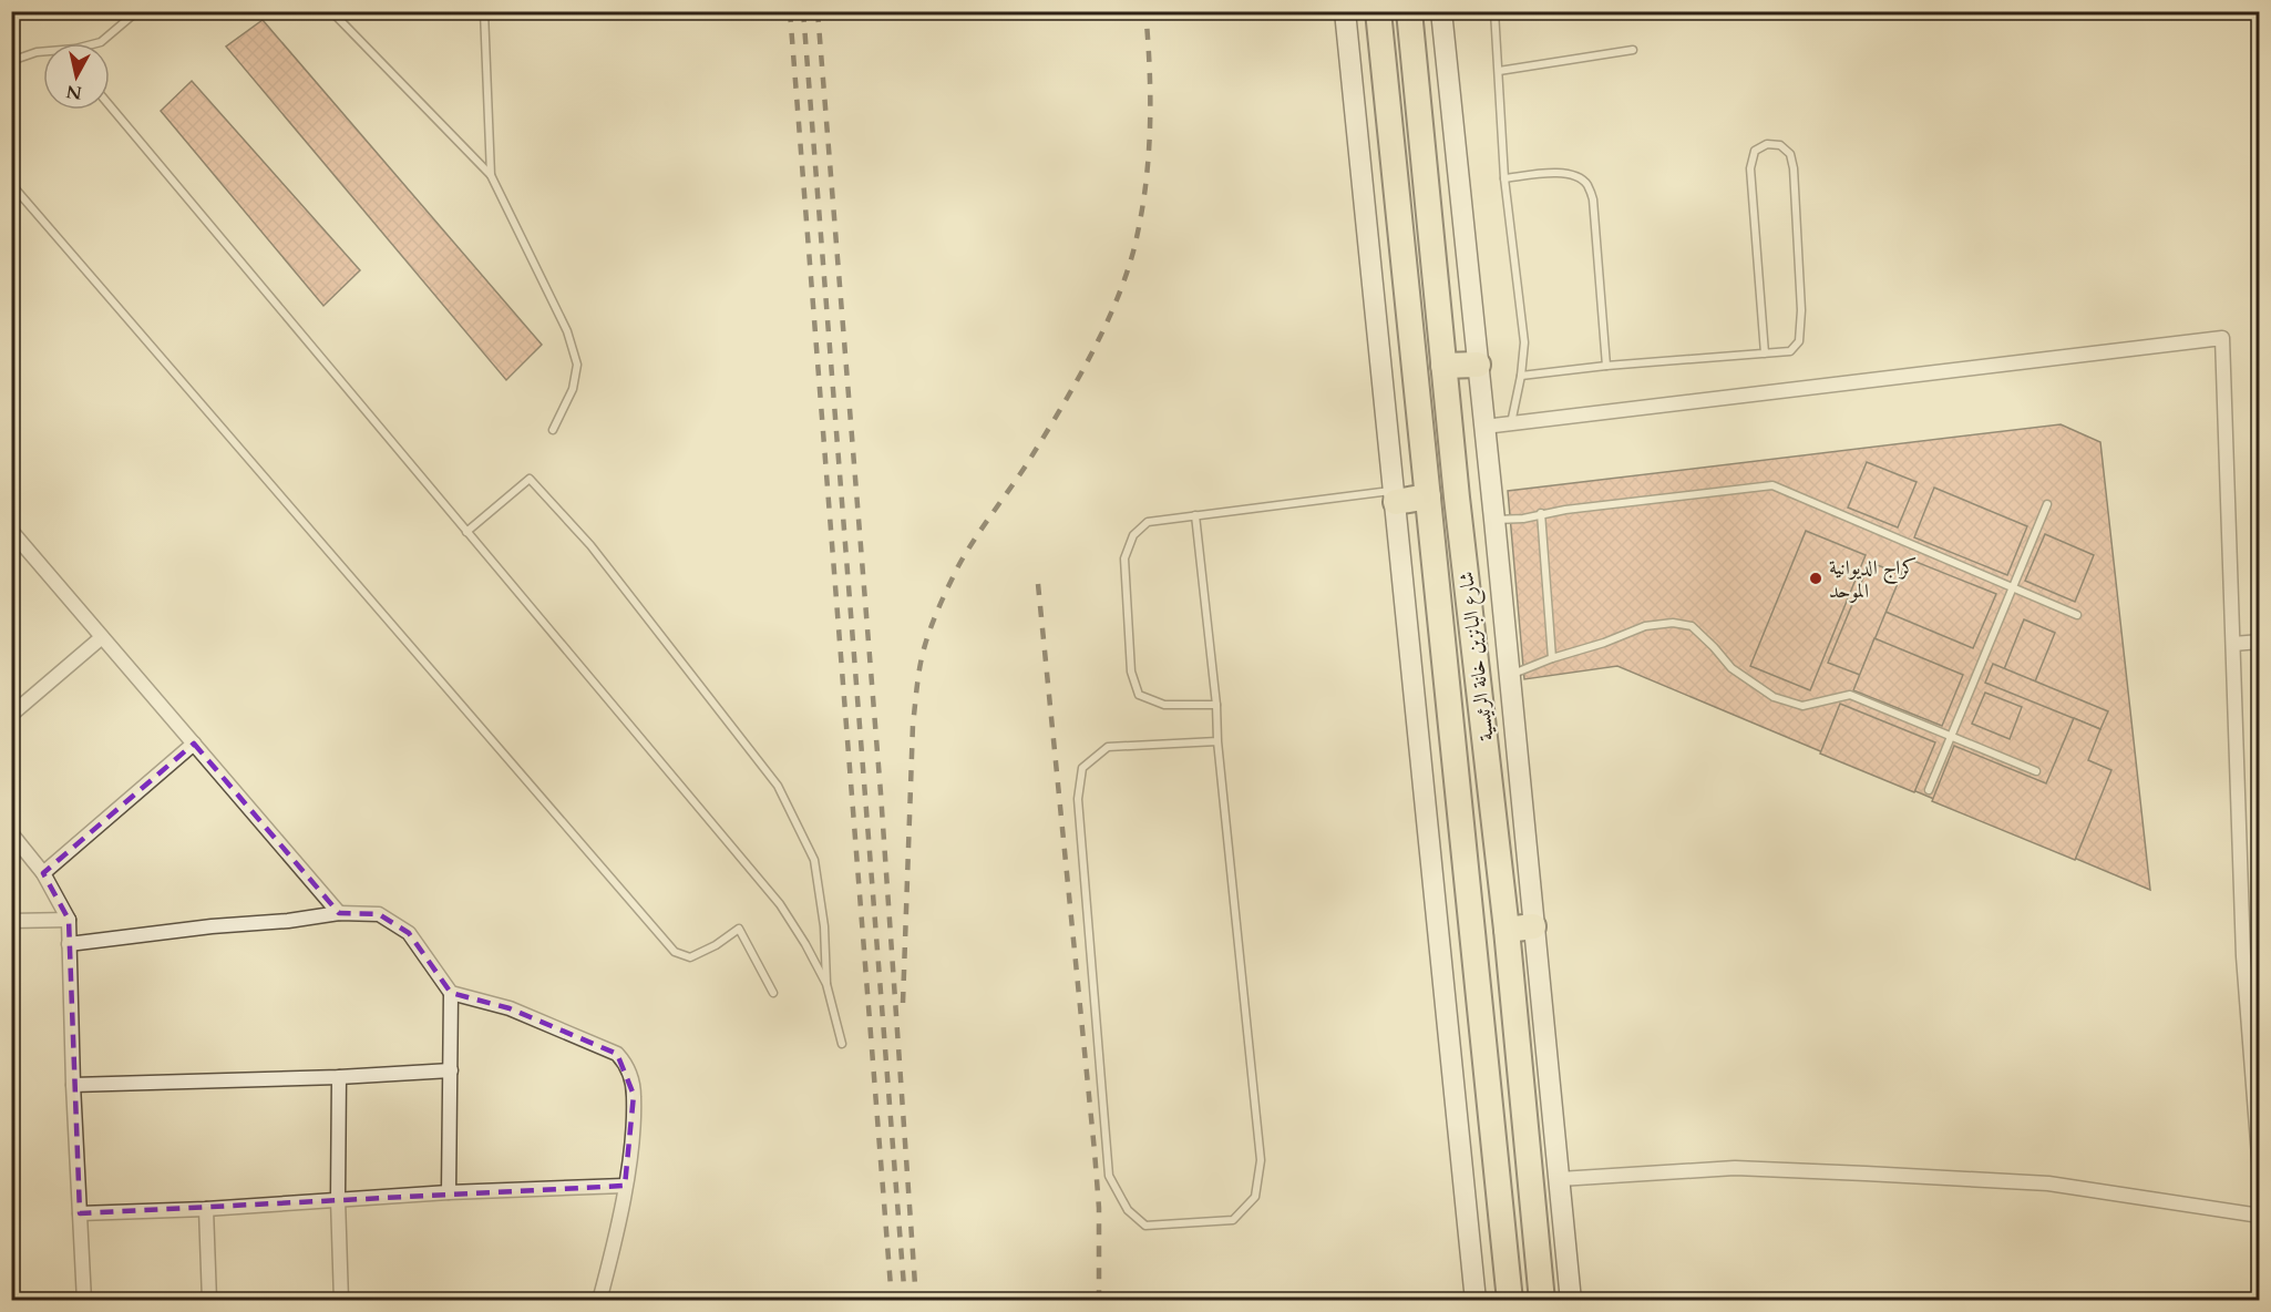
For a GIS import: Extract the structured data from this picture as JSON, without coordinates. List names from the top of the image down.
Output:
{
  "streets": {
    "highway": ["شارع البانزين خانة الرئيسية"]
  },
  "places": ["كراج الديوانية الموحد"],
  "north": "bottom"
}
